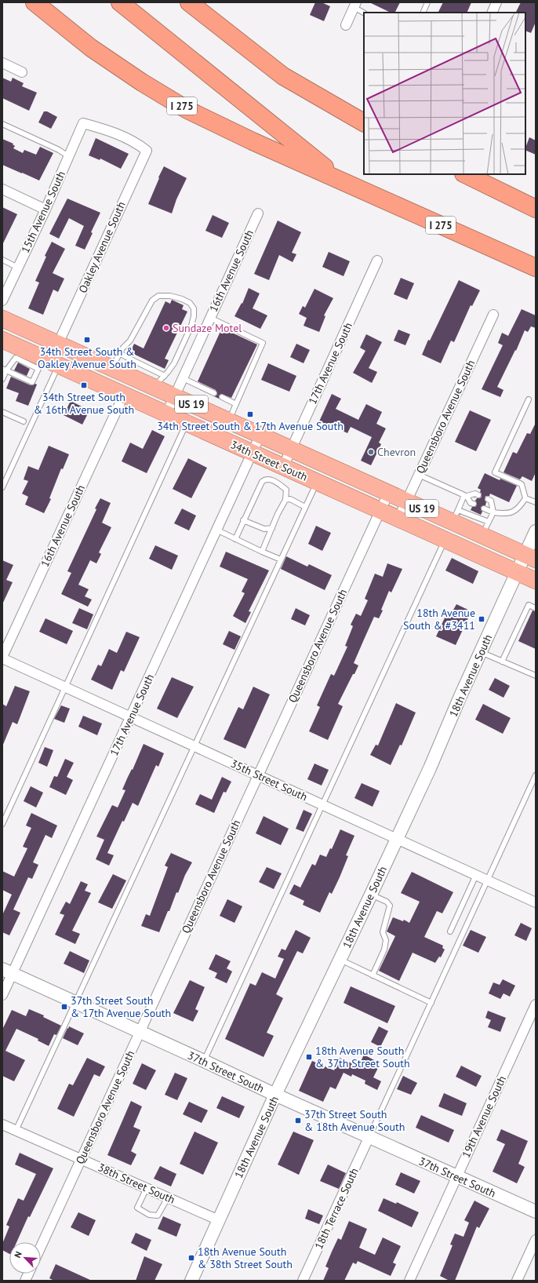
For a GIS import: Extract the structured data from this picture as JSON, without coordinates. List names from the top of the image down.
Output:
{
  "streets": {
    "highway": ["I 275", "US 19", "34th Street South"],
    "street": [
      "15th Avenue South",
      "Oakley Avenue South",
      "16th Avenue South",
      "17th Avenue South",
      "Queensboro Avenue South",
      "18th Avenue South",
      "35th Street South",
      "37th Street South",
      "19th Avenue South",
      "38th Street South",
      "18th Terrace South"
    ]
  },
  "crossings": [
    ["15th Avenue South", "Oakley Avenue South"],
    ["Oakley Avenue South", "34th Street South"],
    ["16th Avenue South", "34th Street South"],
    ["16th Avenue South", "35th Street South"],
    ["17th Avenue South", "34th Street South"],
    ["17th Avenue South", "35th Street South"],
    ["17th Avenue South", "37th Street South"],
    ["Queensboro Avenue South", "34th Street South"],
    ["Queensboro Avenue South", "35th Street South"],
    ["Queensboro Avenue South", "37th Street South"],
    ["Queensboro Avenue South", "38th Street South"],
    ["34th Street South", "18th Avenue South"],
    ["18th Avenue South", "35th Street South"],
    ["18th Avenue South", "37th Street South"],
    ["18th Avenue South", "38th Street South"],
    ["37th Street South", "19th Avenue South"],
    ["37th Street South", "18th Terrace South"]
  ],
  "places": {
    "other": ["Sundaze Motel", "Chevron"],
    "transit": [
      "34th Street South & Oakley Avenue South",
      "34th Street South & 16th Avenue South",
      "34th Street South & 17th Avenue South",
      "18th Avenue South & #3411",
      "37th Street South & 17th Avenue South",
      "18th Avenue South & 37th Street South",
      "37th Street South & 18th Avenue South",
      "18th Avenue South & 38th Street South"
    ]
  },
  "north": "top left"
}
